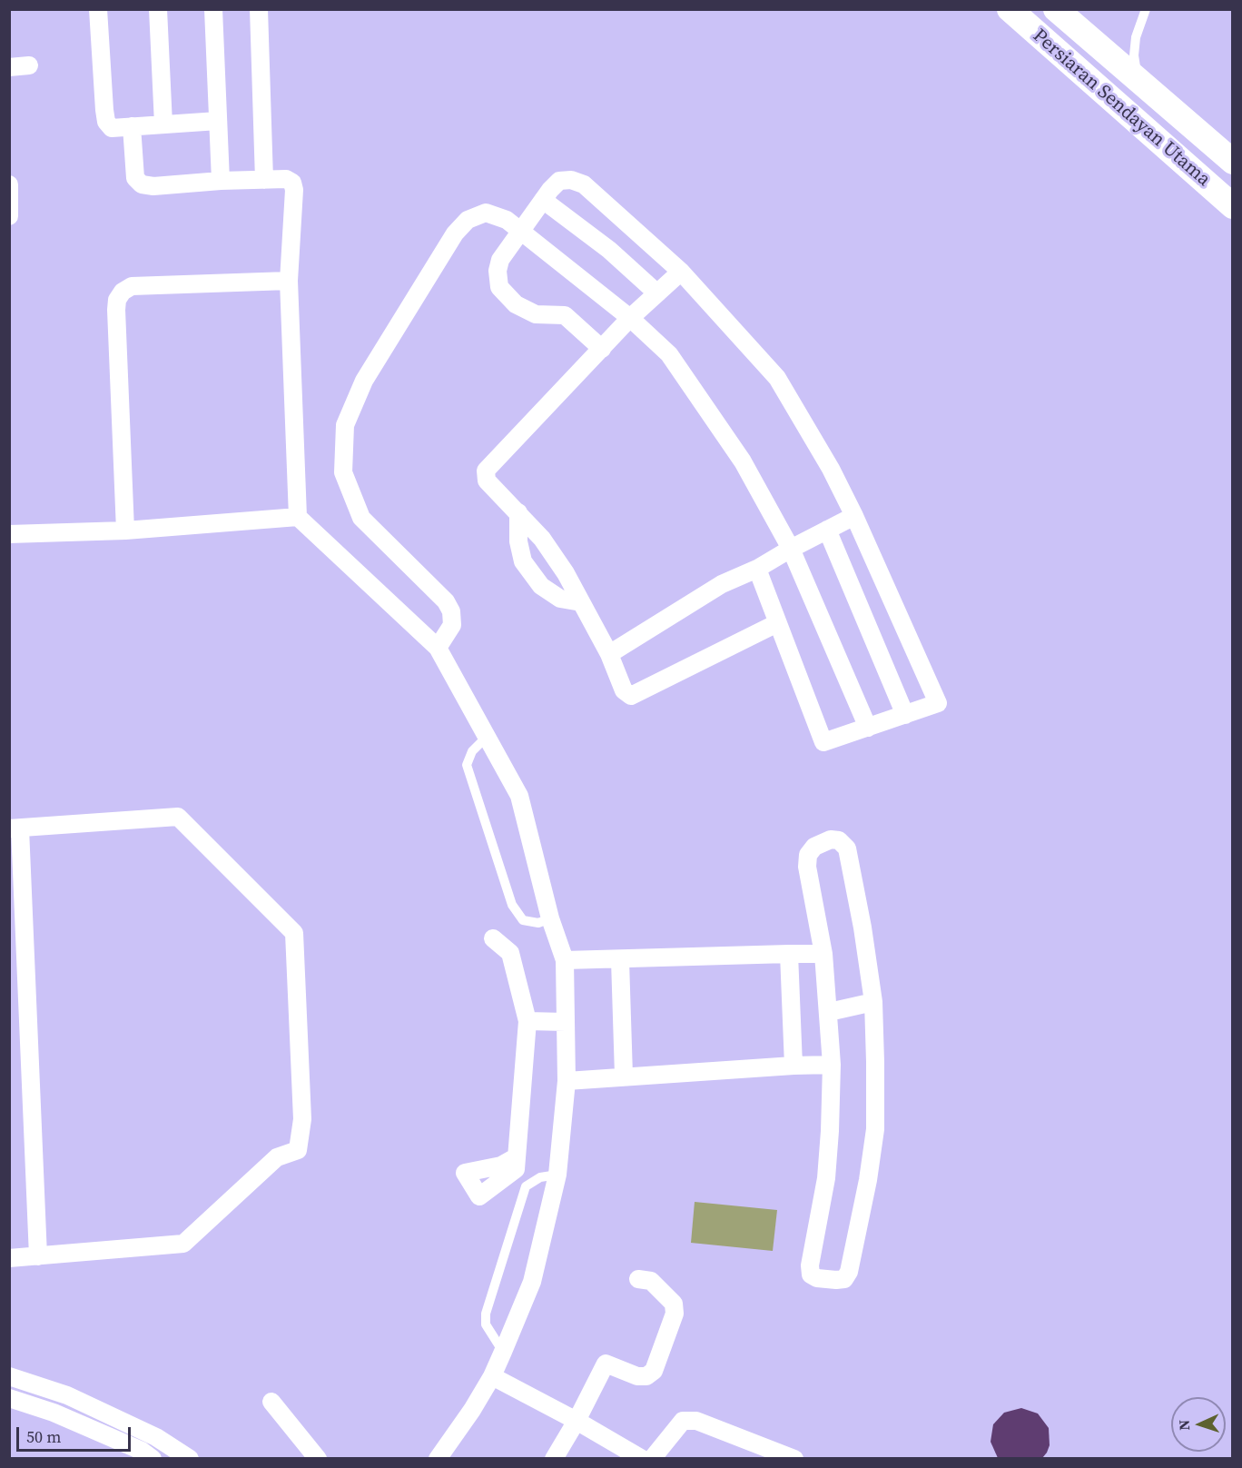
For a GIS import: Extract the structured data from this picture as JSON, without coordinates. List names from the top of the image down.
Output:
{
  "streets": {
    "main road": ["Persiaran Sendayan Utama"]
  },
  "scale_bar": "50 m",
  "north": "left"
}
